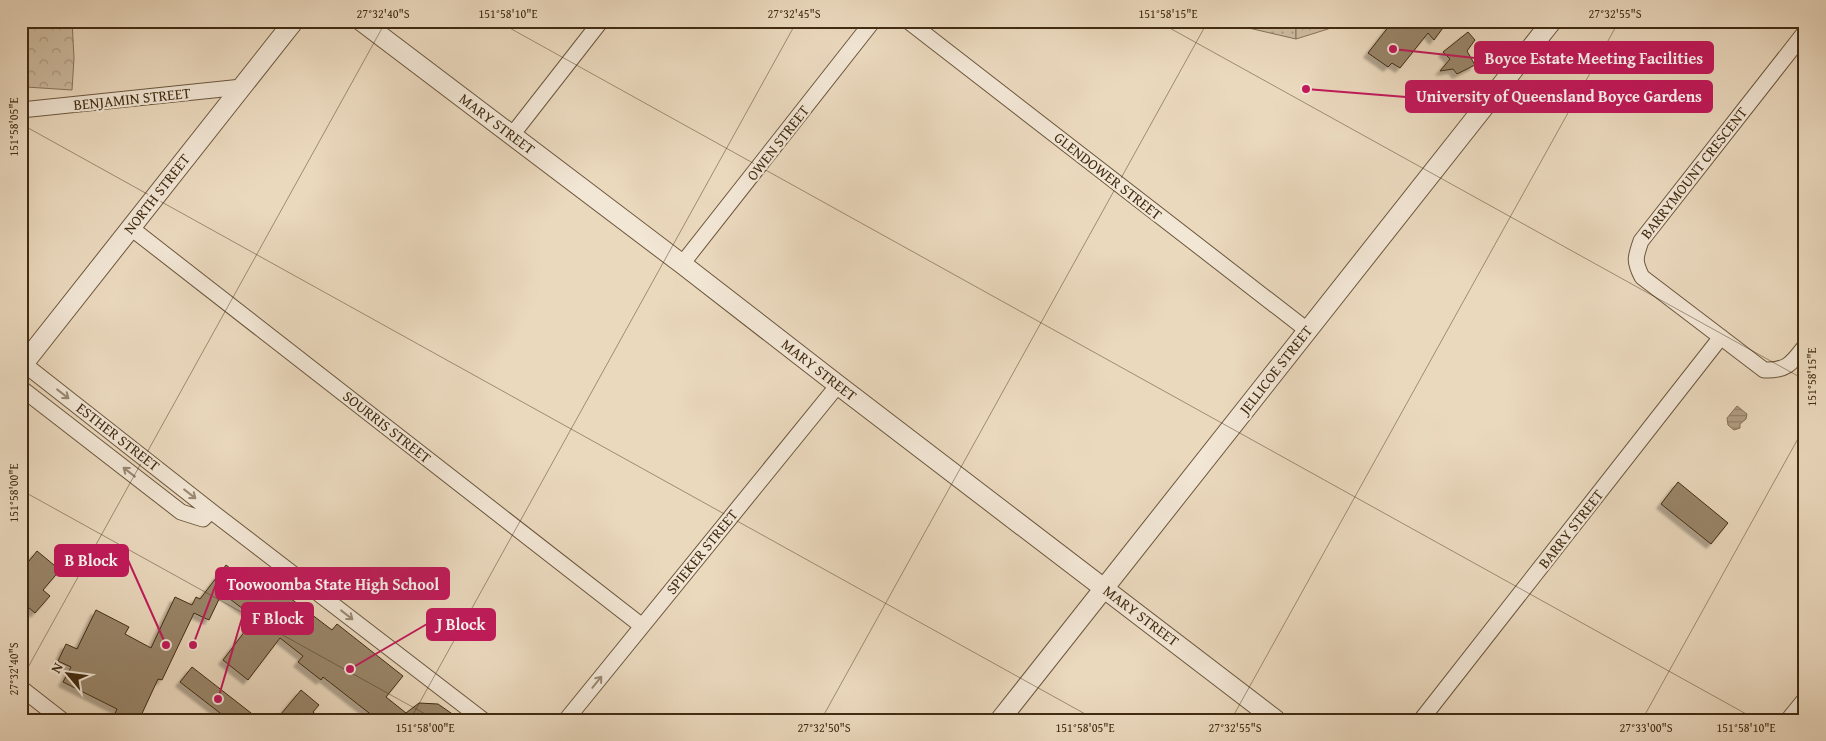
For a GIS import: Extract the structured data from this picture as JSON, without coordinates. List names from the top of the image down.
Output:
{
  "streets": {
    "street": [
      "BENJAMIN STREET",
      "MARY STREET",
      "OWEN STREET",
      "BARRYMOUNT CRESCENT",
      "GLENDOWER STREET",
      "NORTH STREET",
      "JELLICOE STREET",
      "SOURRIS STREET",
      "ESTHER STREET",
      "BARRY STREET",
      "SPIEKER STREET"
    ]
  },
  "crossings": [
    ["BENJAMIN STREET", "NORTH STREET"],
    ["MARY STREET", "OWEN STREET"],
    ["MARY STREET", "JELLICOE STREET"],
    ["MARY STREET", "SPIEKER STREET"],
    ["BARRYMOUNT CRESCENT", "BARRY STREET"],
    ["GLENDOWER STREET", "JELLICOE STREET"],
    ["NORTH STREET", "SOURRIS STREET"],
    ["NORTH STREET", "ESTHER STREET"],
    ["SOURRIS STREET", "SPIEKER STREET"]
  ],
  "places": [
    "Boyce Estate Meeting Facilities",
    "University of Queensland Boyce Gardens",
    "B Block",
    "Toowoomba State High School",
    "J Block",
    "F Block"
  ],
  "north": "top left",
  "coordinates": [
    "27°32'40\"S",
    "151°58'10\"E",
    "27°32'45\"S",
    "151°58'15\"E",
    "27°32'55\"S",
    "151°58'05\"E",
    "151°58'00\"E",
    "27°32'50\"S",
    "27°33'00\"S"
  ]
}
